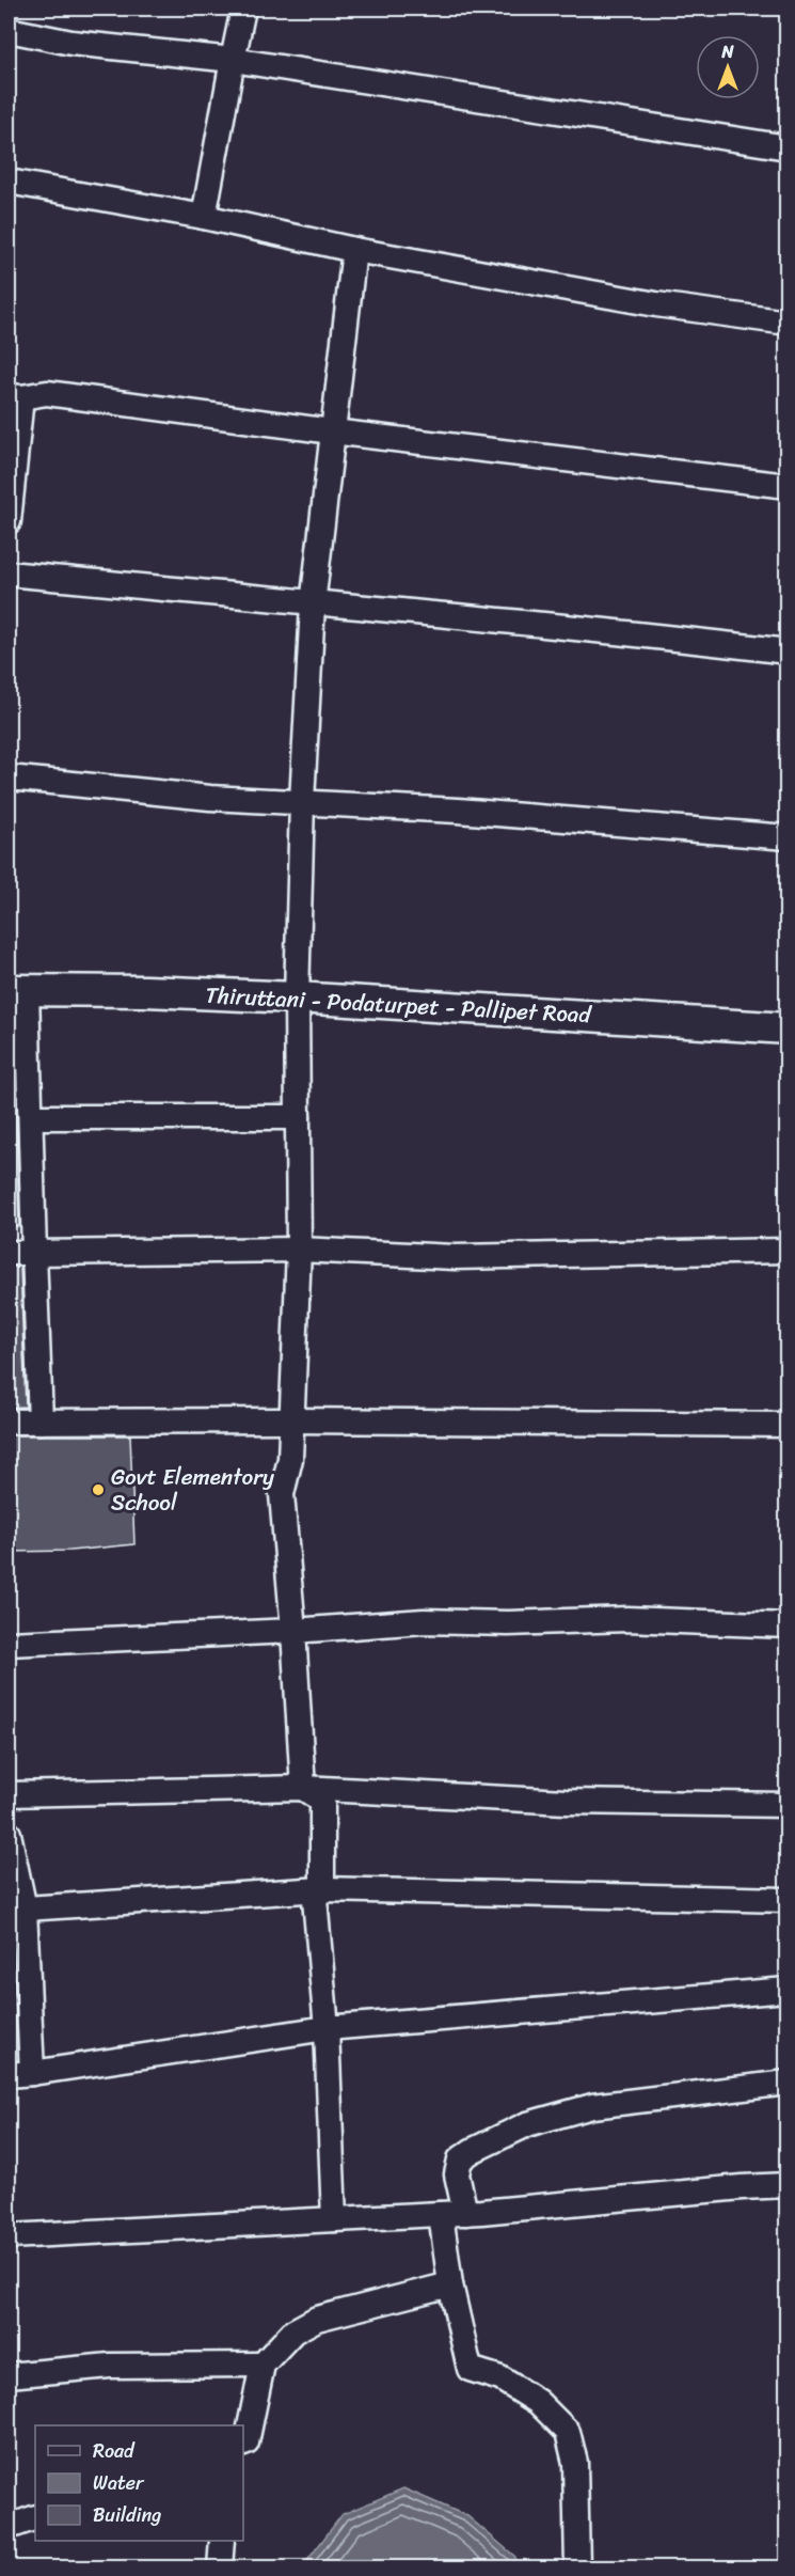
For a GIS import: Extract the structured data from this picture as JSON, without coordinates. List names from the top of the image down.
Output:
{
  "streets": {
    "main road": ["Thiruttani - Podaturpet - Pallipet Road"]
  },
  "places": ["Govt Elementory School"],
  "legend": ["Road", "Water", "Building"],
  "north": "top"
}
